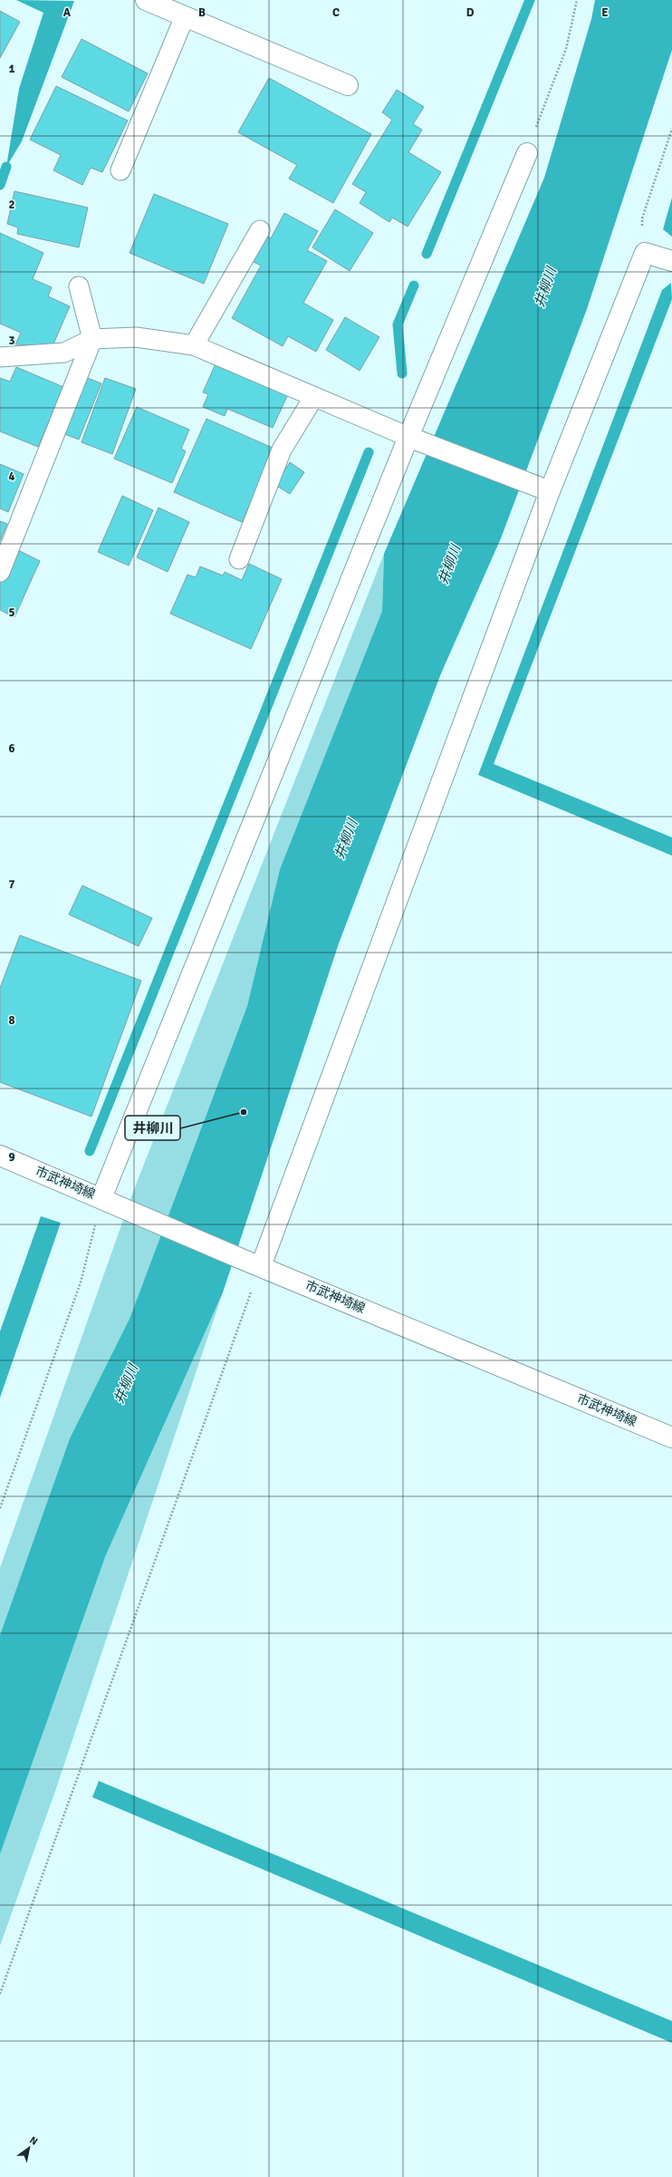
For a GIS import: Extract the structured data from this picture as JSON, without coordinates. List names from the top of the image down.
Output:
{
  "streets": {
    "street": ["市武神埼線"]
  },
  "water": ["井柳川"],
  "places": ["井柳川"],
  "north": "top right",
  "grid": {
    "columns": [
      "A",
      "B",
      "C",
      "D",
      "E"
    ],
    "rows": [
      "1",
      "2",
      "3",
      "4",
      "5",
      "6",
      "7",
      "8",
      "9"
    ]
  }
}
